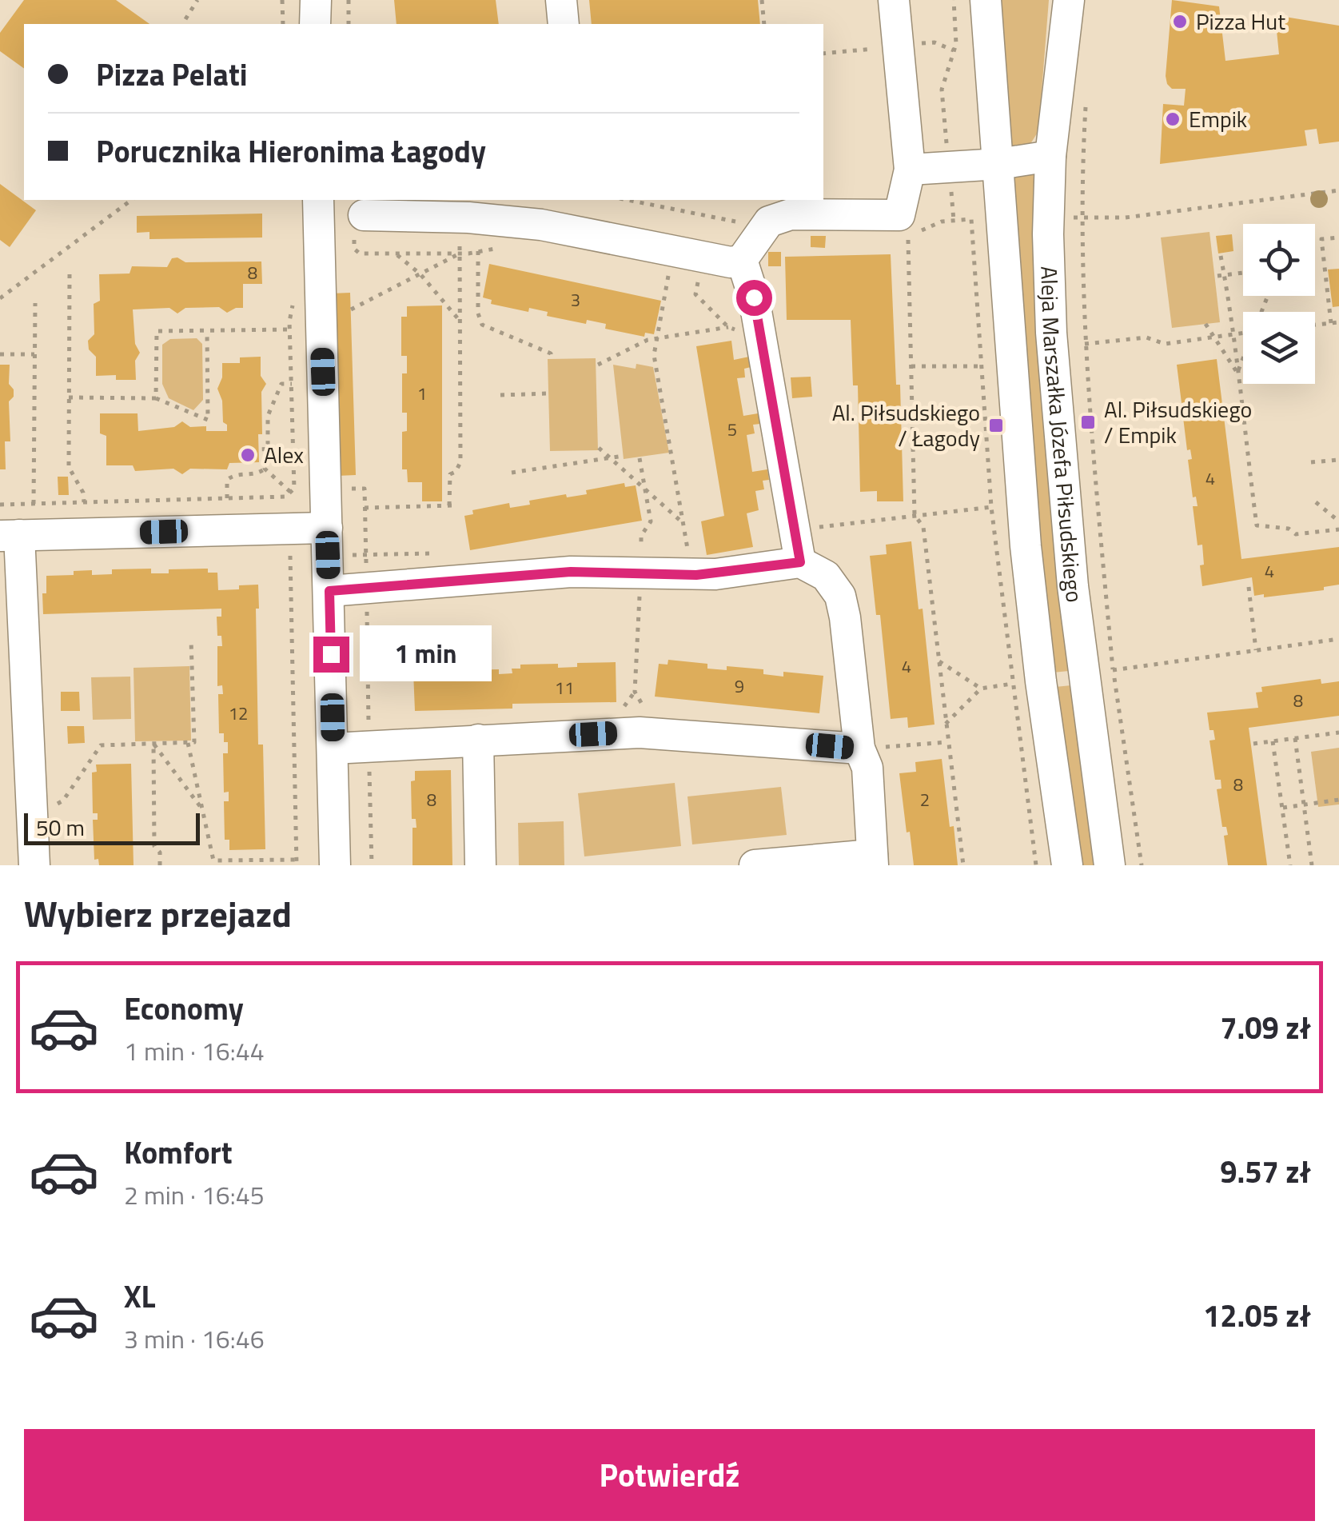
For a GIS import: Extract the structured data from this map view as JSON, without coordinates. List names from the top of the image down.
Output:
{
  "streets": {
    "street": ["Aleja Marszałka Józefa Piłsudskiego"]
  },
  "places": {
    "other": ["Pizza Hut", "Empik", "Alex"],
    "transit": ["Al. Piłsudskiego / Empik", "Al. Piłsudskiego / Łagody"]
  },
  "house_numbers": [
    "8",
    "3",
    "1",
    "5",
    "4",
    "4",
    "4",
    "9",
    "11",
    "8",
    "12",
    "8",
    "8",
    "2"
  ],
  "scale_bar": "50 m",
  "page": {
    "banner": ["Pizza Pelati", "Porucznika Hieronima Łagody"],
    "bubble": "1 min",
    "scale": "50 m",
    "heading": "Wybierz przejazd",
    "list": [
      {
        "name": "Economy",
        "note": "1 min · 16:44",
        "value": "7.09 zł"
      },
      {
        "name": "Komfort",
        "note": "2 min · 16:45",
        "value": "9.57 zł"
      },
      {
        "name": "XL",
        "note": "3 min · 16:46",
        "value": "12.05 zł"
      }
    ],
    "buttons": "Potwierdź"
  }
}
